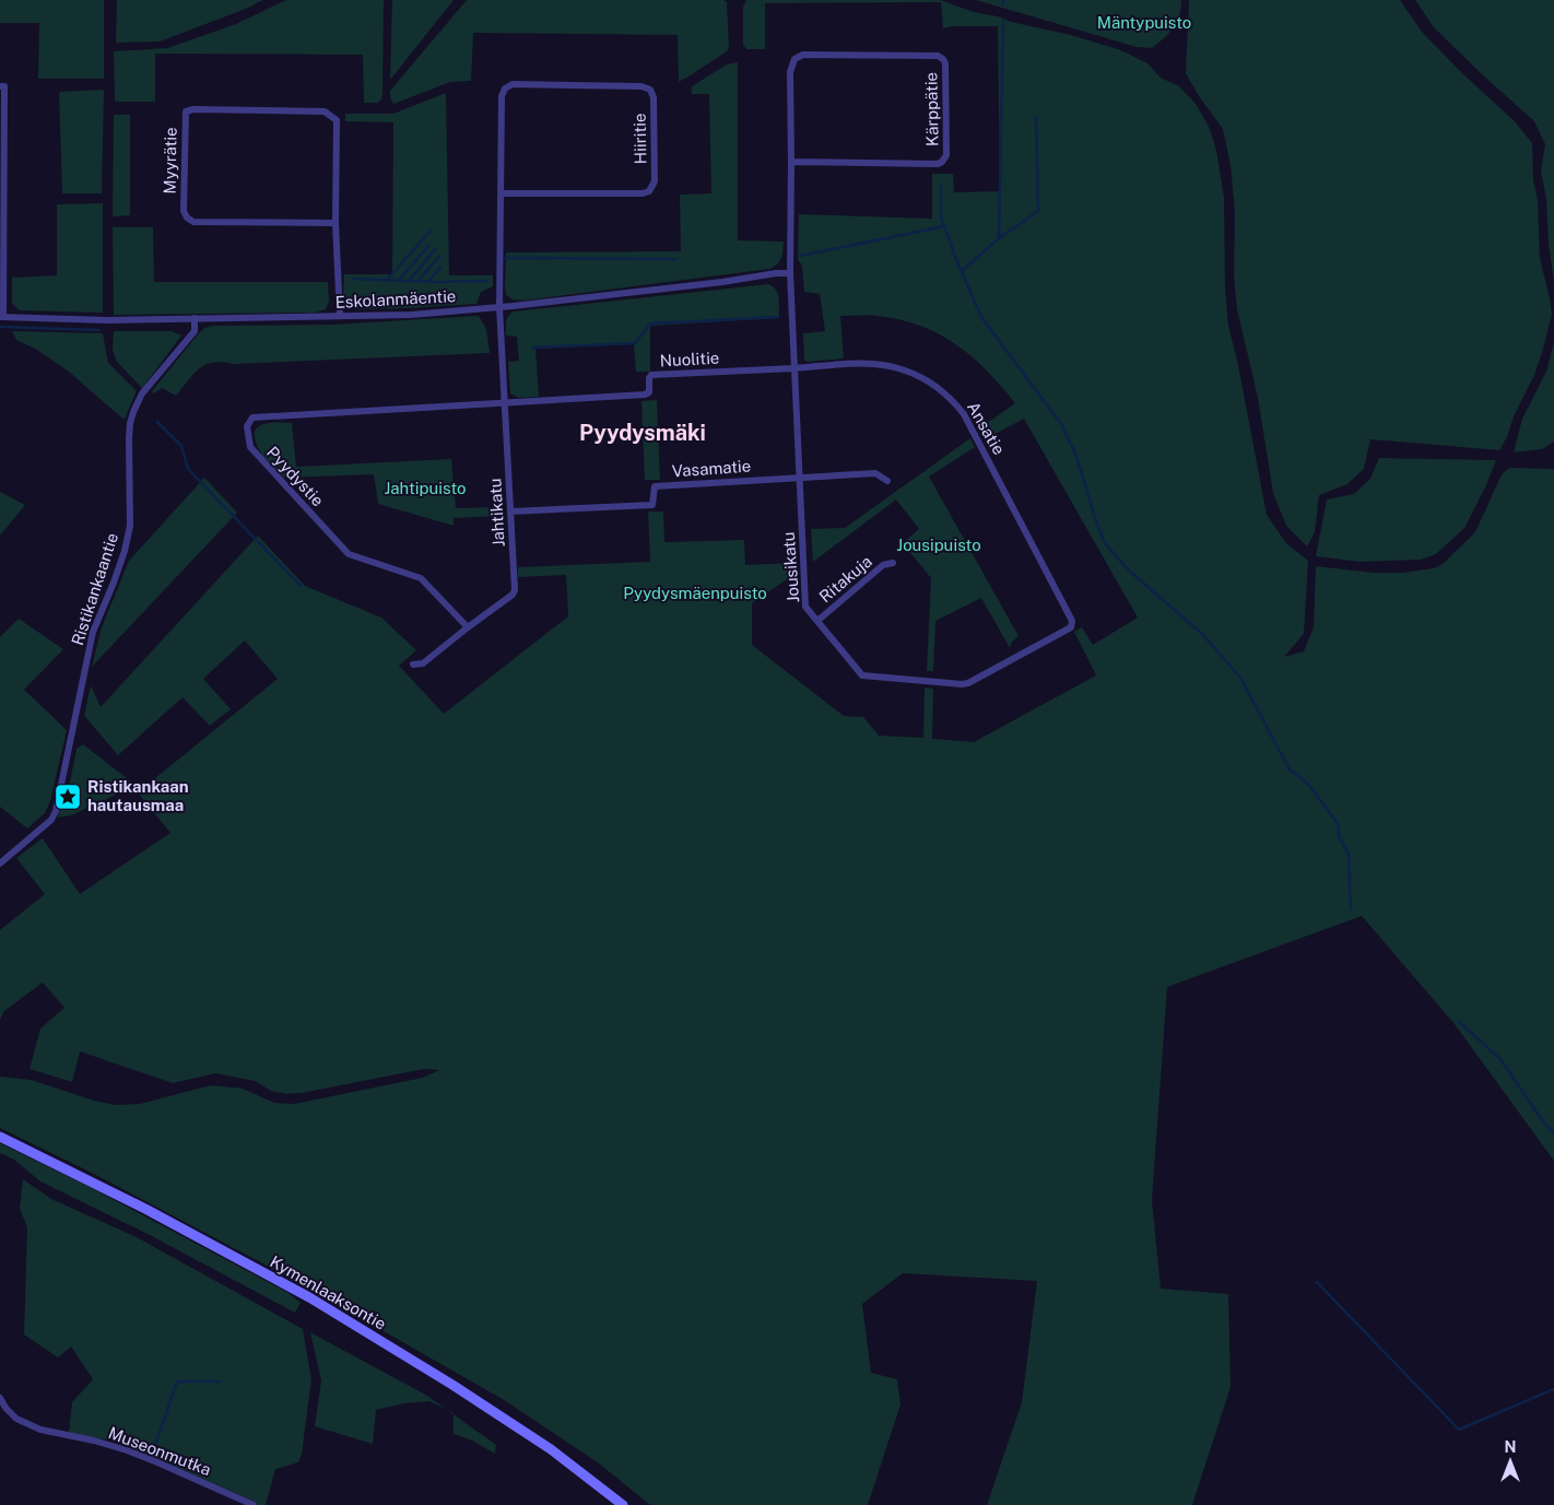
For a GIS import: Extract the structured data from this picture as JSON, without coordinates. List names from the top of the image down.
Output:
{
  "streets": {
    "main road": ["Kymenlaaksontie"],
    "street": [
      "Kärppätie",
      "Hiiritie",
      "Myyrätie",
      "Eskolanmäentie",
      "Nuolitie",
      "Ansatie",
      "Vasamatie",
      "Pyydystie",
      "Jahtikatu",
      "Jousikatu",
      "Ritakuja",
      "Ristikankaantie",
      "Museonmutka"
    ]
  },
  "crossings": [
    ["Kärppätie", "Eskolanmäentie"],
    ["Kärppätie", "Jousikatu"],
    ["Hiiritie", "Eskolanmäentie"],
    ["Hiiritie", "Jahtikatu"],
    ["Myyrätie", "Eskolanmäentie"],
    ["Eskolanmäentie", "Jahtikatu"],
    ["Eskolanmäentie", "Jousikatu"],
    ["Eskolanmäentie", "Ristikankaantie"],
    ["Nuolitie", "Ansatie"],
    ["Nuolitie", "Pyydystie"],
    ["Nuolitie", "Jahtikatu"],
    ["Nuolitie", "Jousikatu"],
    ["Ansatie", "Jousikatu"],
    ["Vasamatie", "Jahtikatu"],
    ["Vasamatie", "Jousikatu"],
    ["Pyydystie", "Jahtikatu"],
    ["Jousikatu", "Ritakuja"]
  ],
  "districts": ["Pyydysmäki"],
  "parks": [
    "Mäntypuisto",
    "Jahtipuisto",
    "Jousipuisto",
    "Pyydysmäenpuisto"
  ],
  "places": {
    "place": ["Ristikankaan hautausmaa"]
  },
  "north": "top"
}
